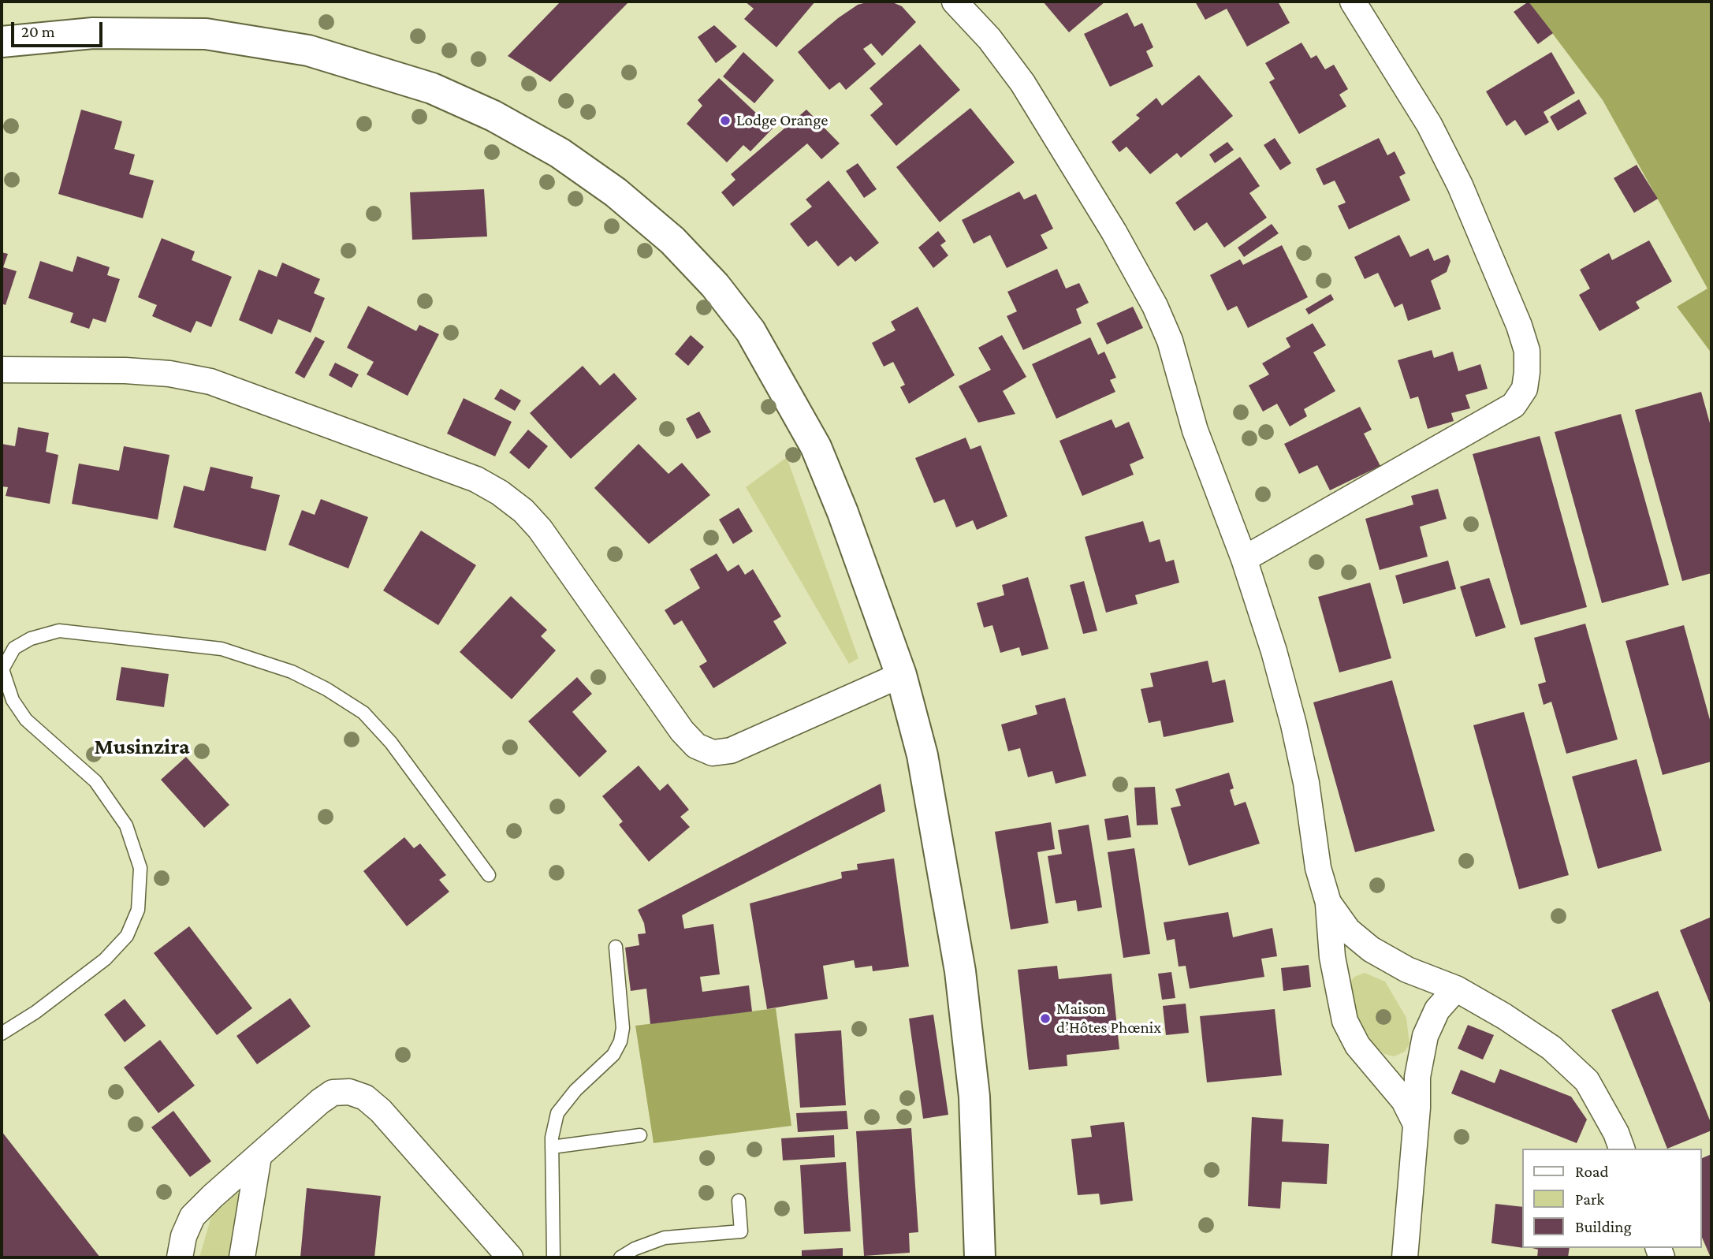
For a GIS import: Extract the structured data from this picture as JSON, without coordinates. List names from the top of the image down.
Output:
{
  "districts": ["Musinzira"],
  "places": ["Lodge Orange", "Maison d’Hôtes Phœnix"],
  "legend": ["Road", "Park", "Building"],
  "scale_bar": "20 m"
}
